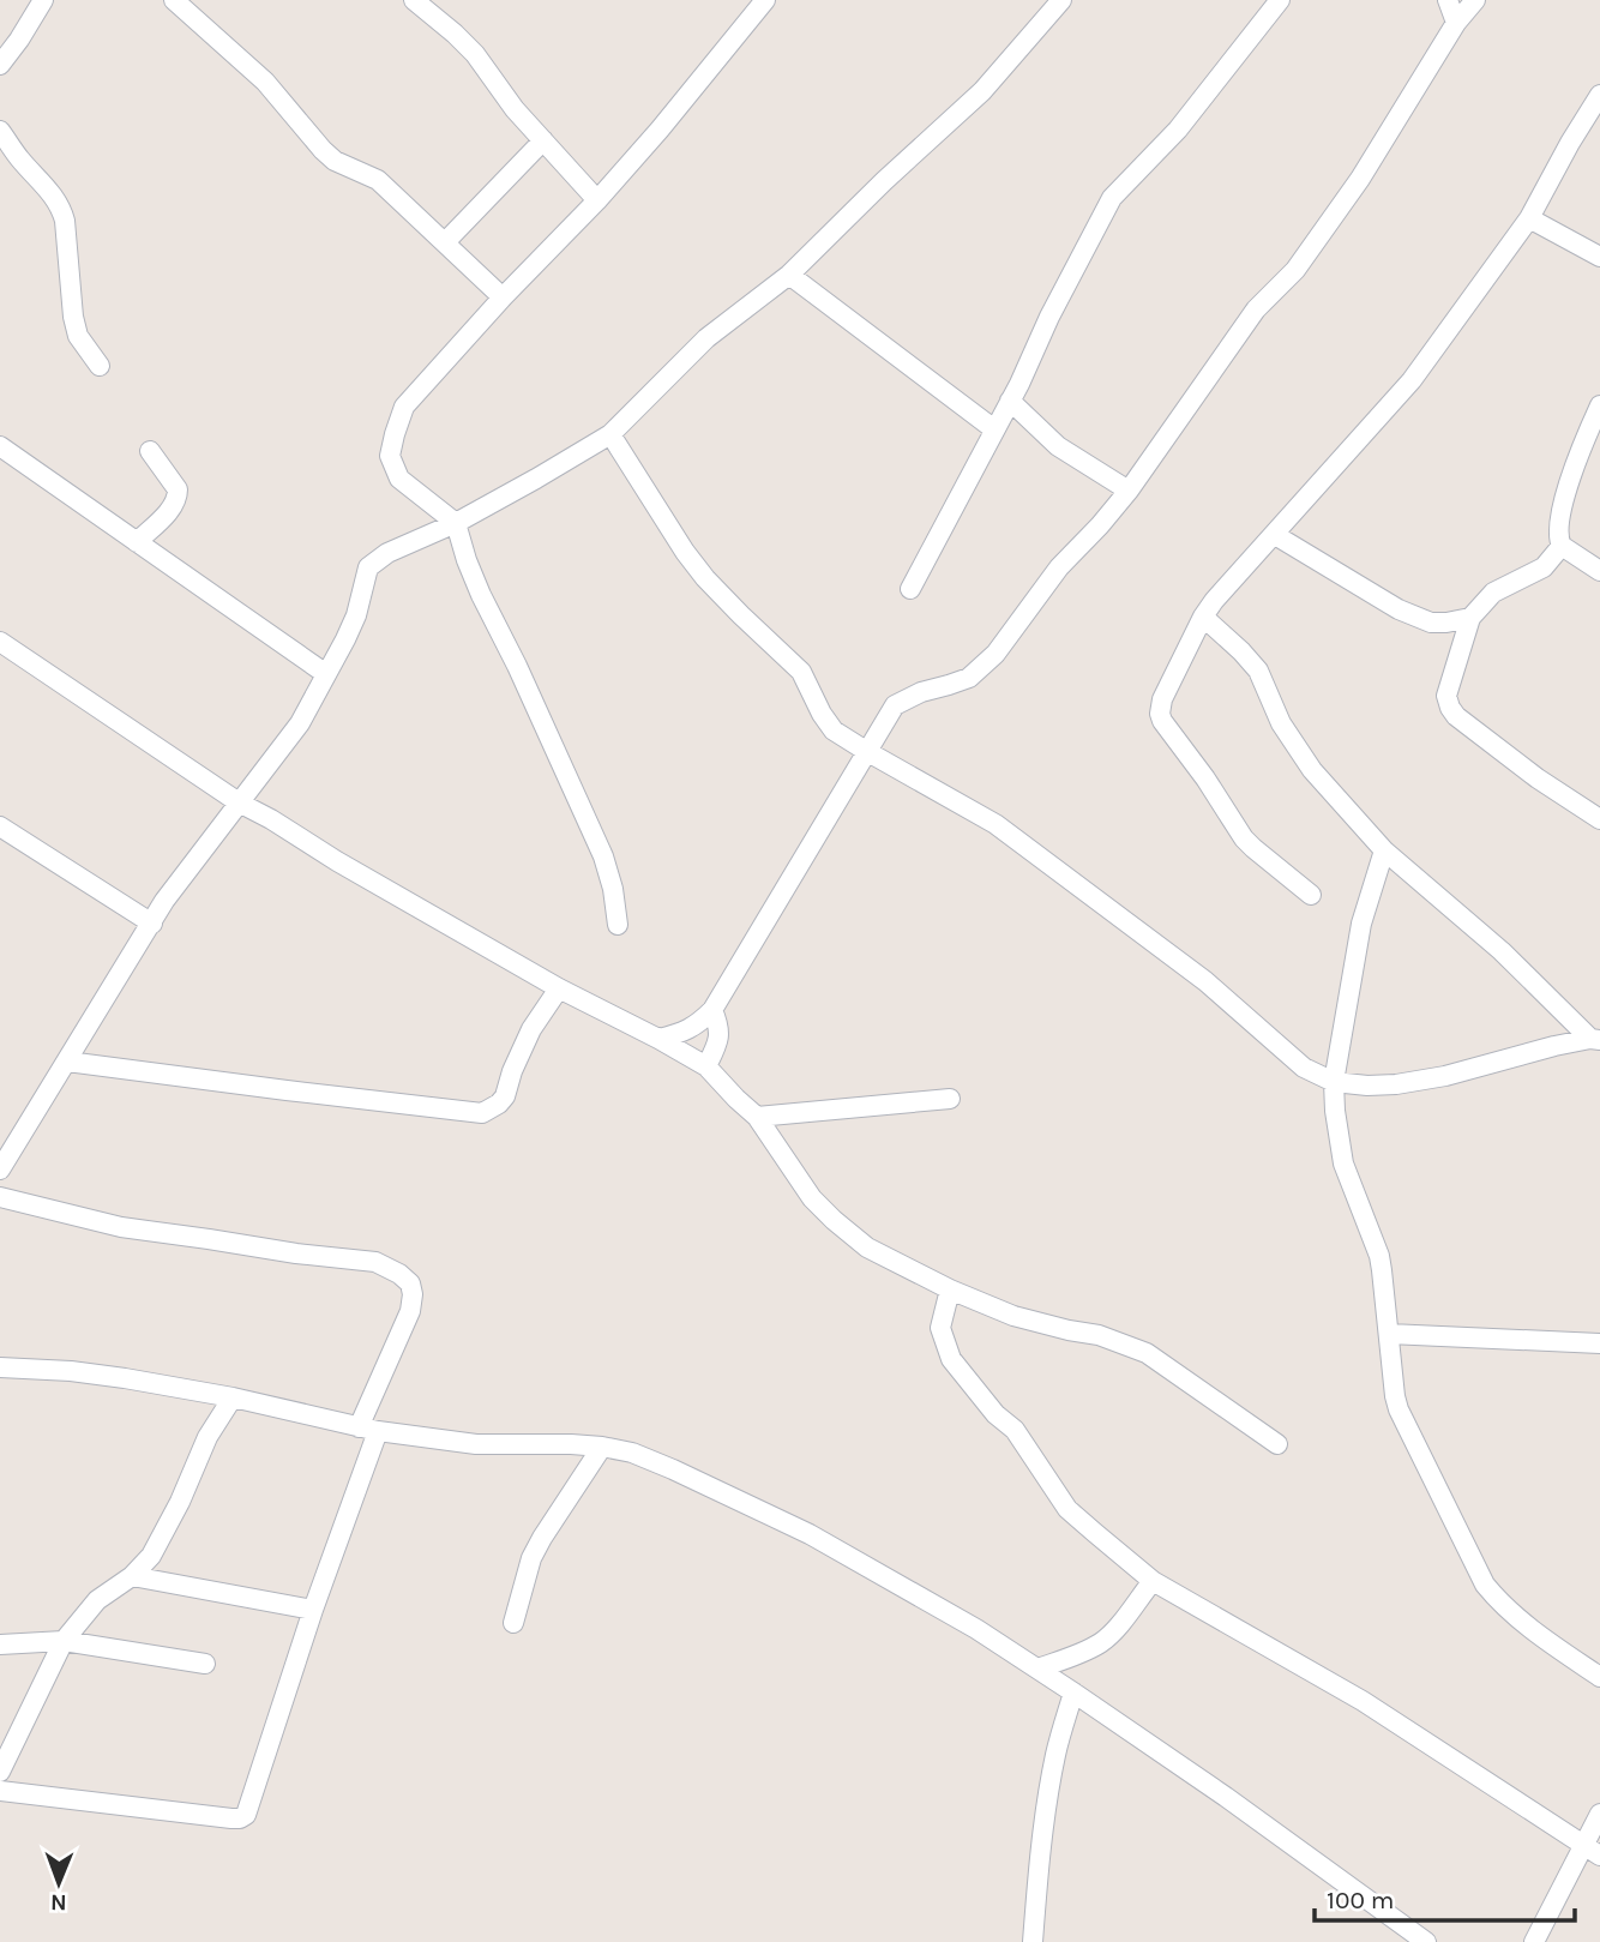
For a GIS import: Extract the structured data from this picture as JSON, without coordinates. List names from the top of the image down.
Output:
{
  "scale_bar": "100 m",
  "north": "bottom"
}
